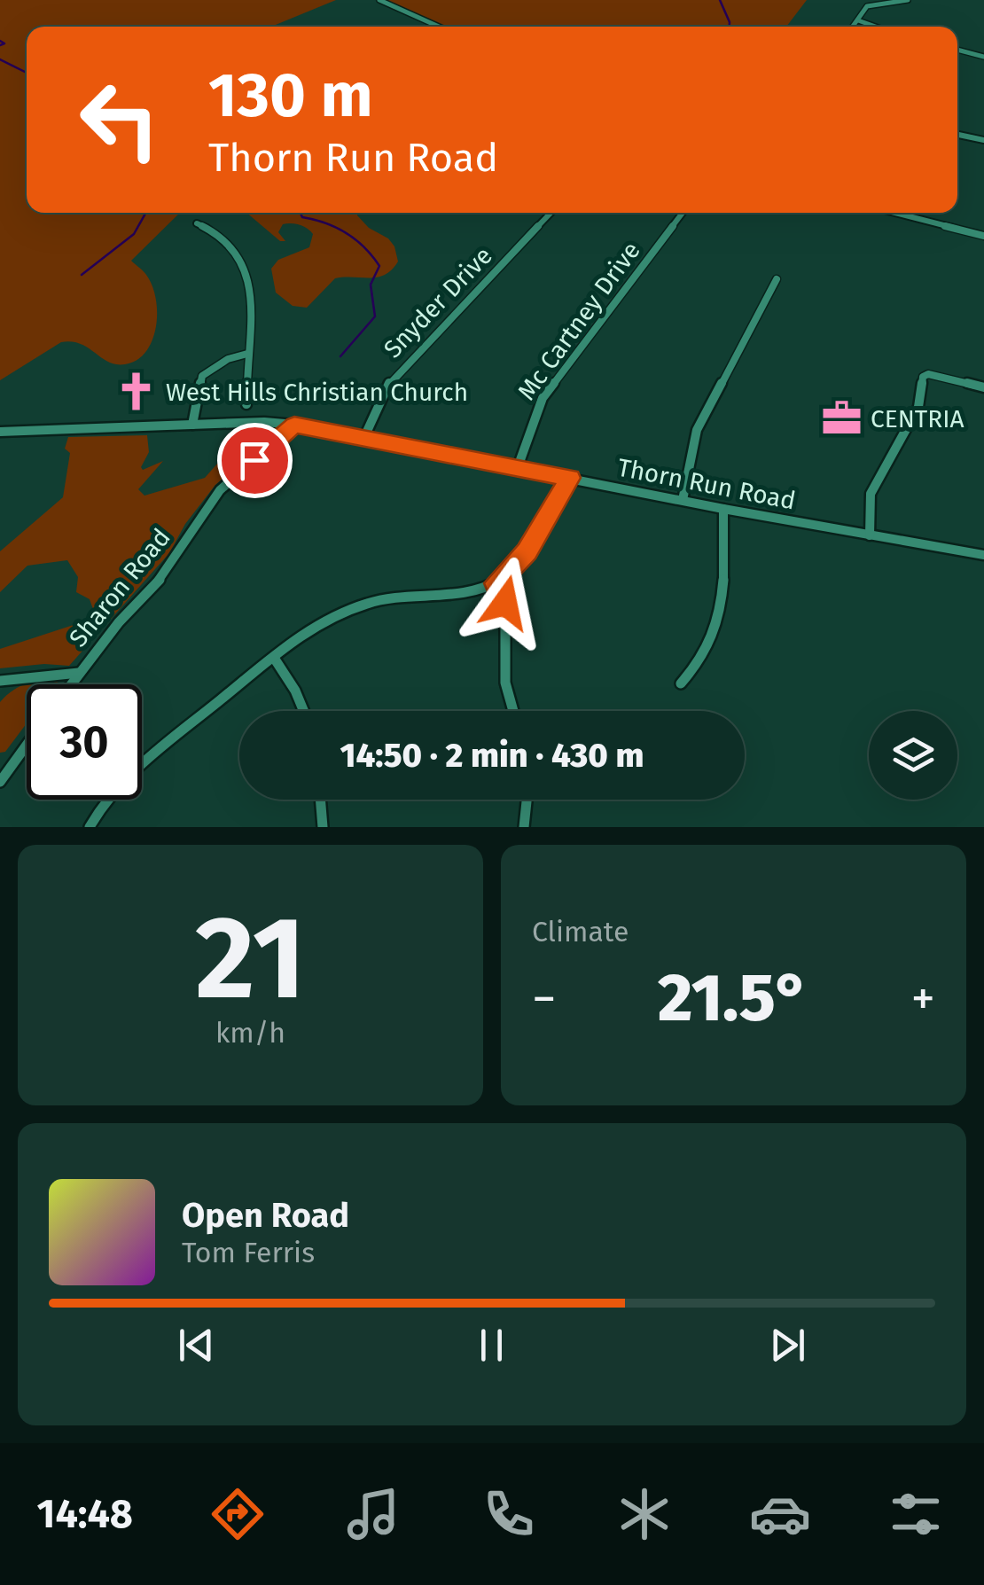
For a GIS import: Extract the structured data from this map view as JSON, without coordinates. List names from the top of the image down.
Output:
{
  "streets": {
    "street": [
      "Snyder Drive",
      "Mc Cartney Drive",
      "Thorn Run Road",
      "Sharon Road"
    ]
  },
  "crossings": [
    ["Snyder Drive", "Thorn Run Road"],
    ["Mc Cartney Drive", "Thorn Run Road"],
    ["Thorn Run Road", "Sharon Road"]
  ],
  "places": {
    "church": ["West Hills Christian Church"],
    "office": ["CENTRIA"]
  },
  "page": {
    "turn": ["130 m", "Thorn Run Road"],
    "limit": "30",
    "trip": "14:50 · 2 min · 430 m",
    "tile": [
      ["21", "km/h"],
      "Climate"
    ],
    "heat": ["−", "21.5°", "+"],
    "song": ["Open Road", "Tom Ferris"],
    "tabs": "14:48"
  }
}
